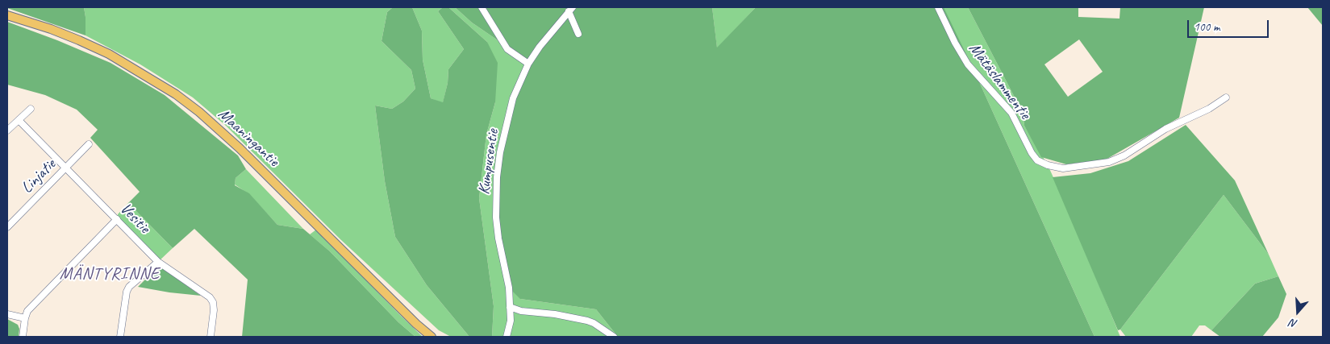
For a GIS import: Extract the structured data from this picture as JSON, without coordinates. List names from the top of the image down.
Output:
{
  "streets": {
    "main road": ["Maaningantie"],
    "street": [
      "Mätäslammentie",
      "Kumpusentie",
      "Linjatie",
      "Vesitie"
    ]
  },
  "crossings": [
    ["Linjatie", "Vesitie"]
  ],
  "districts": ["MÄNTYRINNE"],
  "scale_bar": "100 m",
  "north": "bottom"
}
